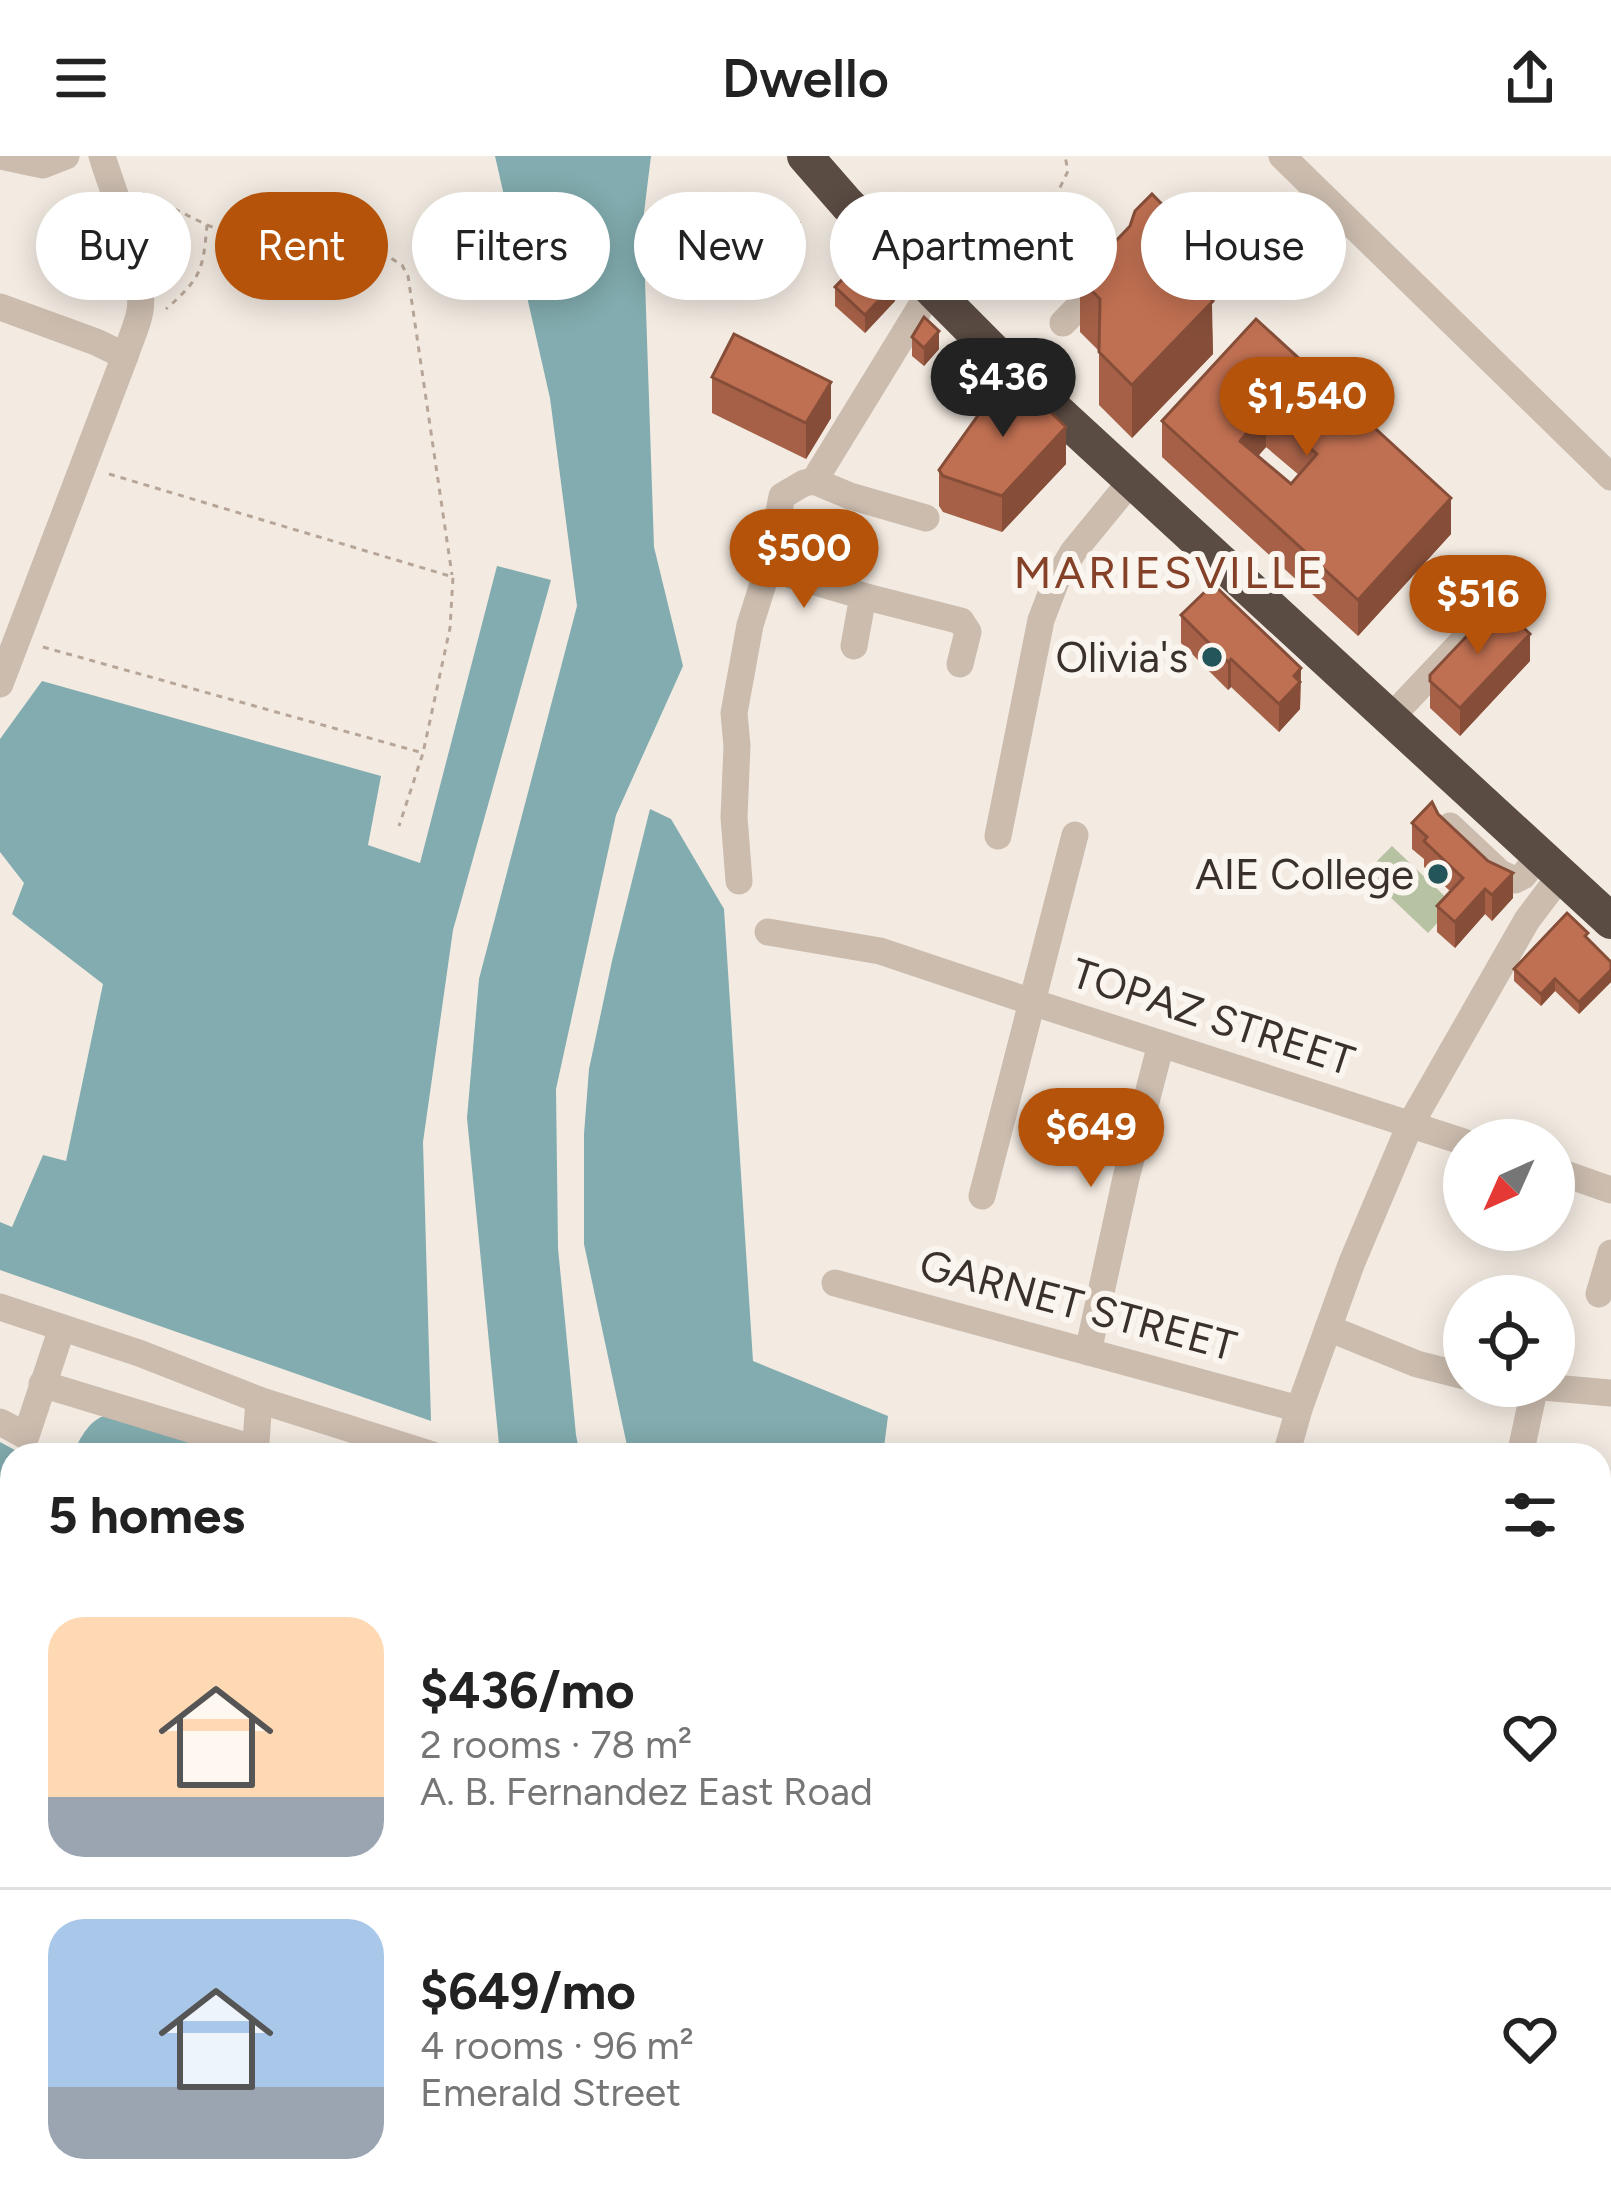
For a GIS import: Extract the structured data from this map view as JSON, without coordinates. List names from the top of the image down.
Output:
{
  "streets": {
    "street": ["TOPAZ STREET", "GARNET STREET"]
  },
  "districts": ["MARIESVILLE"],
  "places": ["Olivia's", "AIE College"],
  "north": "bottom left",
  "page": {
    "header": "Dwello",
    "chip": [
      "Buy",
      "Rent",
      "Filters",
      "New",
      "Apartment",
      "House"
    ],
    "price": [
      "$436",
      "$1,540",
      "$500",
      "$516",
      "$649"
    ],
    "heading": "5 homes",
    "list": [
      {
        "name": "$436/mo",
        "note": "2 rooms · 78 m² · A. B. Fernandez East Road"
      },
      {
        "name": "$649/mo",
        "note": "4 rooms · 96 m² · Emerald Street"
      }
    ]
  }
}
